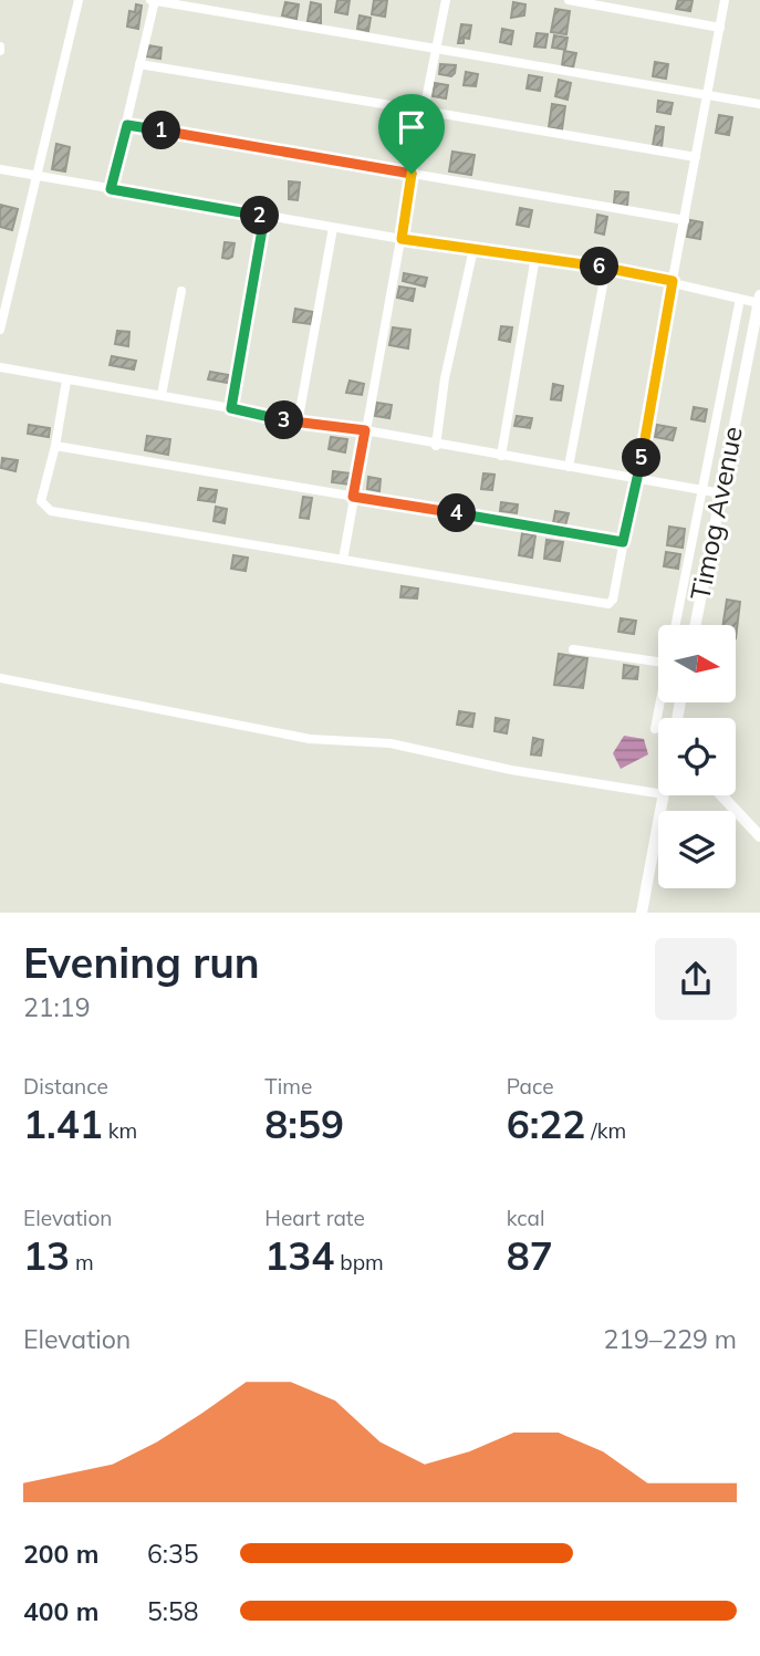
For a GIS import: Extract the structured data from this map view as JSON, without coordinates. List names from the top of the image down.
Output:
{
  "streets": {
    "main road": ["Timog Avenue"]
  },
  "north": "right",
  "page": {
    "pins": [
      "1",
      "2",
      "6",
      "3",
      "5",
      "4"
    ],
    "heading": ["Evening run", "21:19"],
    "stats": [
      ["Distance", "1.41 km"],
      ["Time", "8:59"],
      ["Pace", "6:22 /km"],
      ["Elevation", "13 m"],
      ["Heart rate", "134 bpm"],
      ["kcal", "87"]
    ],
    "chart": ["Elevation", "219–229 m"],
    "list": [
      {
        "name": "200 m",
        "note": "6:35"
      },
      {
        "name": "400 m",
        "note": "5:58"
      }
    ]
  }
}
